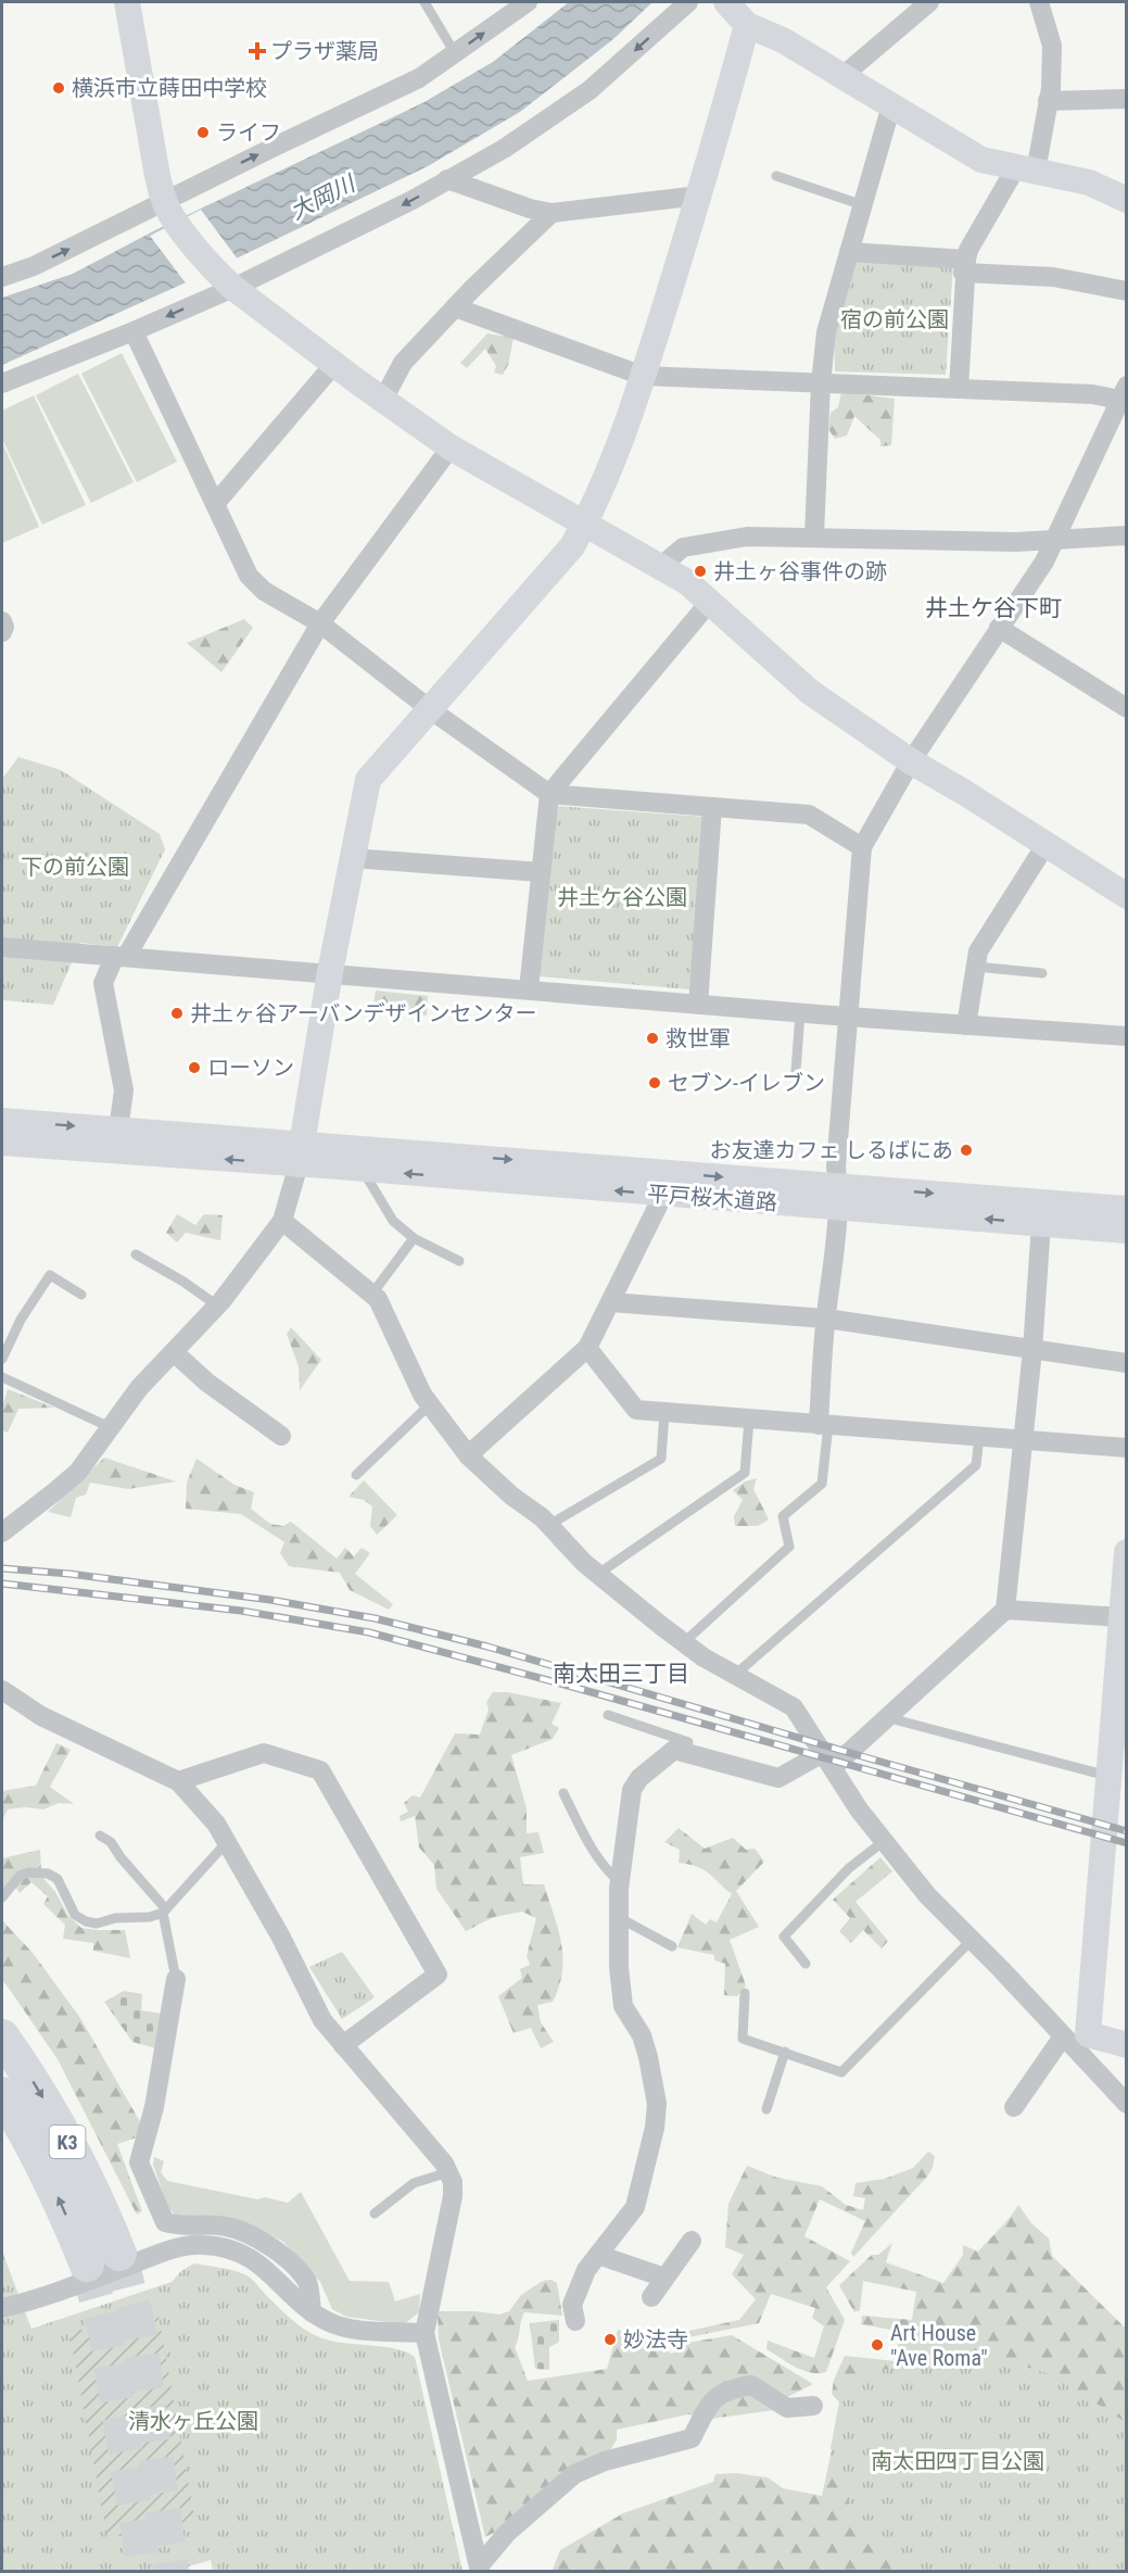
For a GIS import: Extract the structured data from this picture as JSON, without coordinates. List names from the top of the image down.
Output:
{
  "streets": {
    "highway": ["K3"],
    "street": ["平戸桜木道路"]
  },
  "districts": ["井土ケ谷下町", "南太田三丁目"],
  "water": ["大岡川"],
  "parks": [
    "宿の前公園",
    "下の前公園",
    "井土ケ谷公園",
    "清水ヶ丘公園",
    "南太田四丁目公園"
  ],
  "places": {
    "health": ["プラザ薬局"],
    "other": [
      "横浜市立蒔田中学校",
      "ライフ",
      "井土ヶ谷事件の跡",
      "井土ヶ谷アーバンデザインセンター",
      "救世軍",
      "ローソン",
      "セブン-イレブン",
      "お友達カフェ しるばにあ",
      "妙法寺",
      "Art House \"Ave Roma\""
    ]
  }
}
